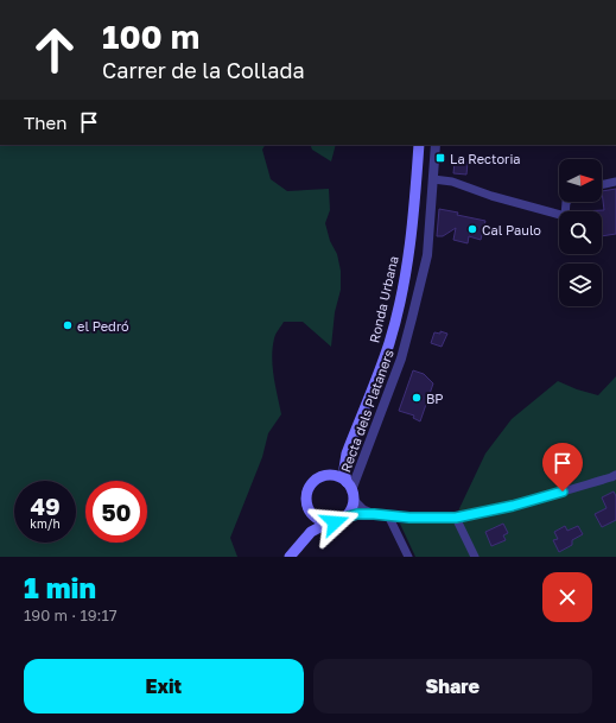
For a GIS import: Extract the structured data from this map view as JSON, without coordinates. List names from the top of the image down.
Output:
{
  "streets": {
    "main road": ["Ronda Urbana"],
    "street": ["Recta dels Plataners"]
  },
  "crossings": [
    ["Ronda Urbana", "Recta dels Plataners"]
  ],
  "places": {
    "transit": ["La Rectoria"],
    "other": ["Cal Paulo", "el Pedró", "BP"]
  },
  "north": "right",
  "page": {
    "turn": ["100 m", "Carrer de la Collada"],
    "then": "Then",
    "speed": "49 km/h",
    "limit": "50",
    "heading": ["1 min", "190 m · 19:17"],
    "buttons": ["Exit", "Share"]
  }
}
